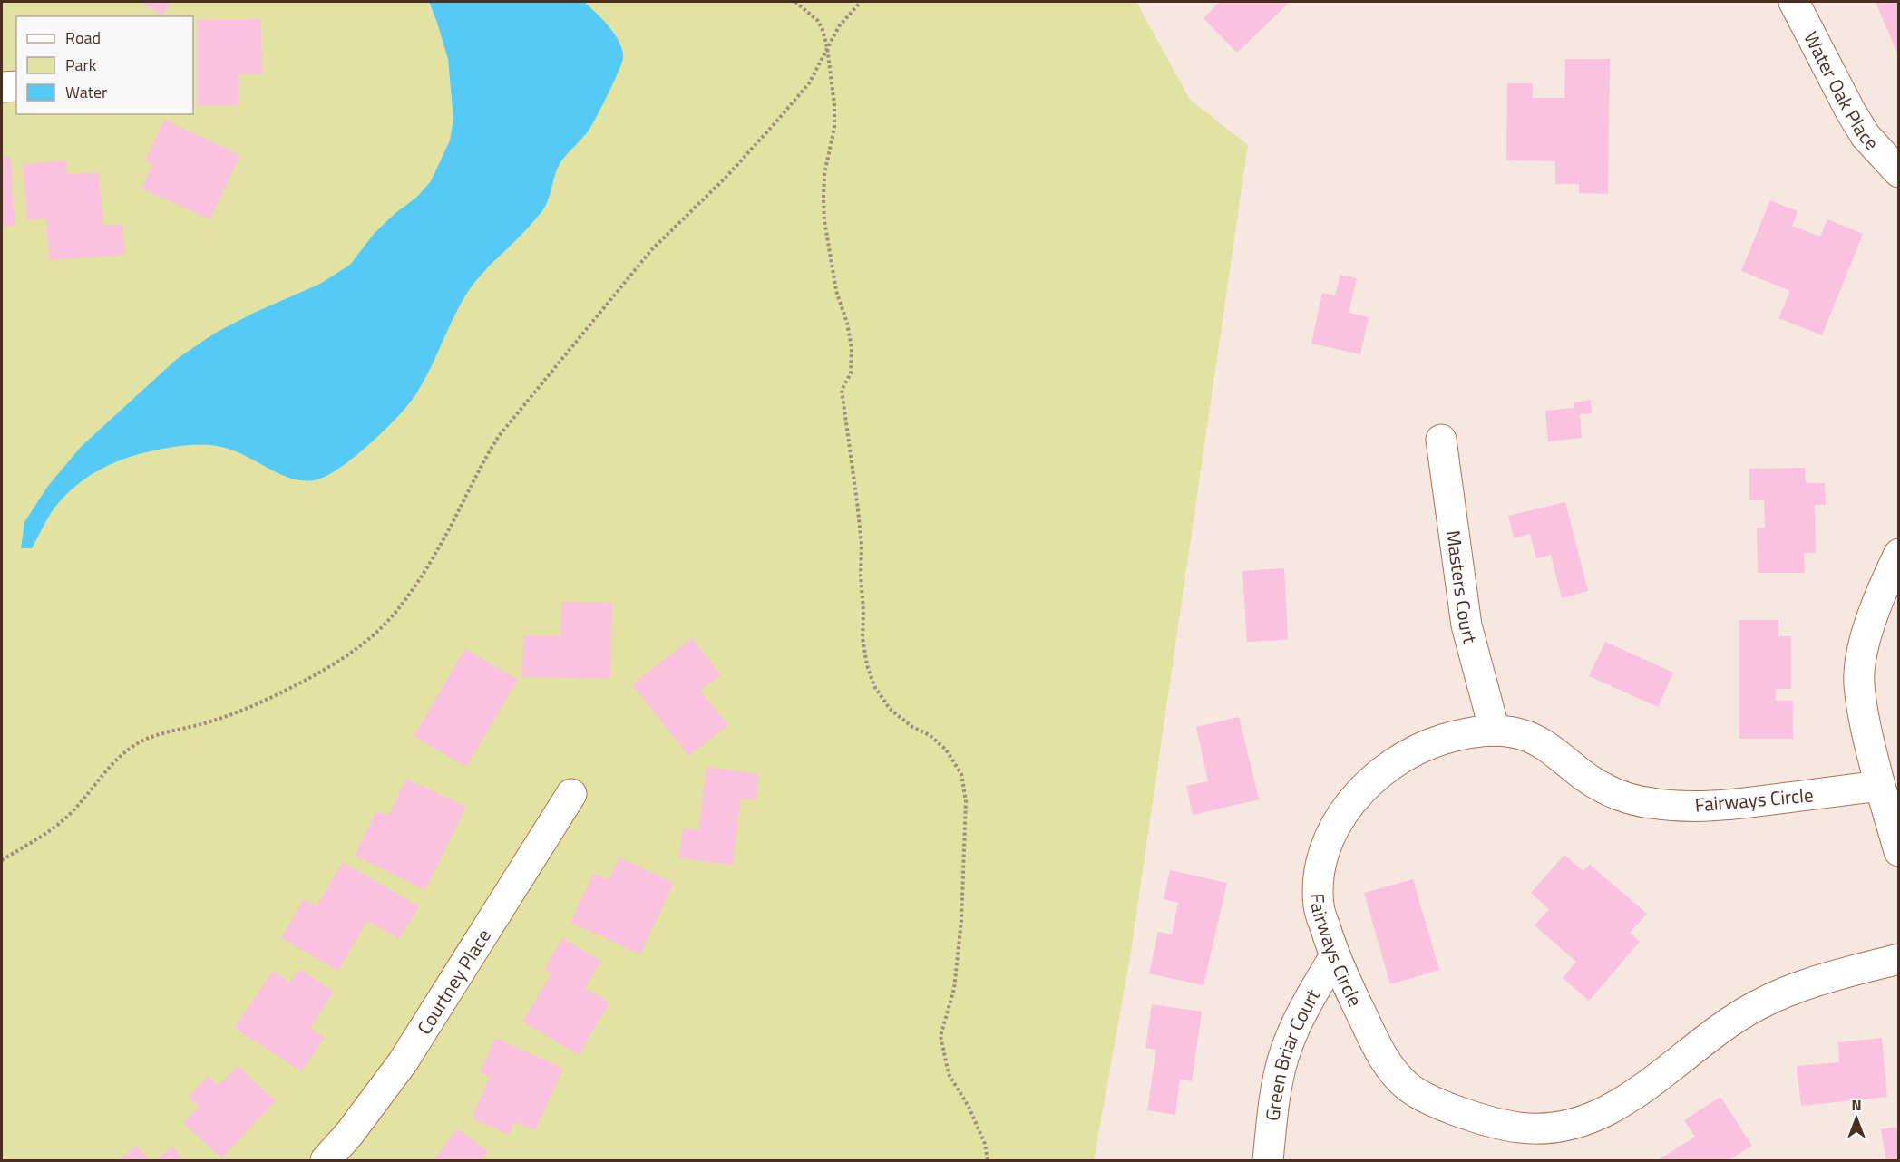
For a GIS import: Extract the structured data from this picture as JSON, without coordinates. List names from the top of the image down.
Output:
{
  "streets": {
    "street": [
      "Water Oak Place",
      "Masters Court",
      "Fairways Circle",
      "Courtney Place",
      "Green Briar Court"
    ]
  },
  "crossings": [
    ["Masters Court", "Fairways Circle"],
    ["Fairways Circle", "Green Briar Court"]
  ],
  "legend": ["Road", "Park", "Water"],
  "north": "top"
}
